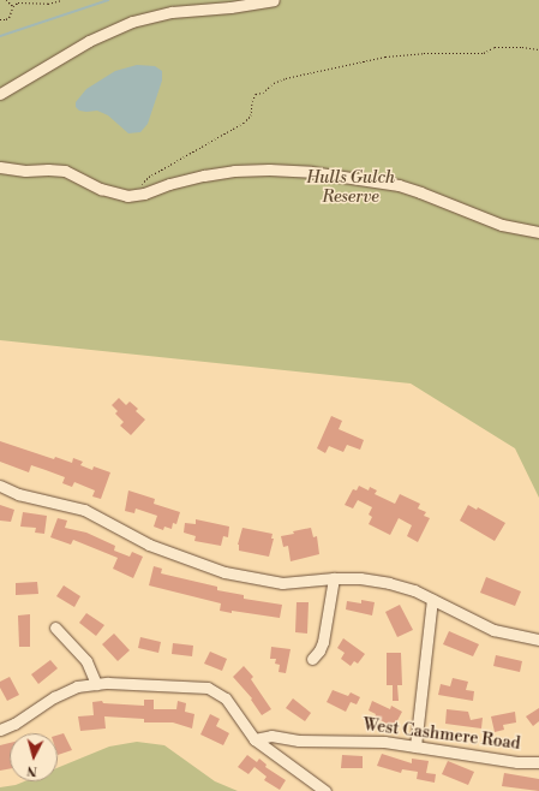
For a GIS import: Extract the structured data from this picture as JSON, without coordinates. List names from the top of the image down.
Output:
{
  "streets": {
    "street": ["West Cashmere Road"]
  },
  "parks": ["Hulls Gulch Reserve"],
  "north": "bottom"
}
